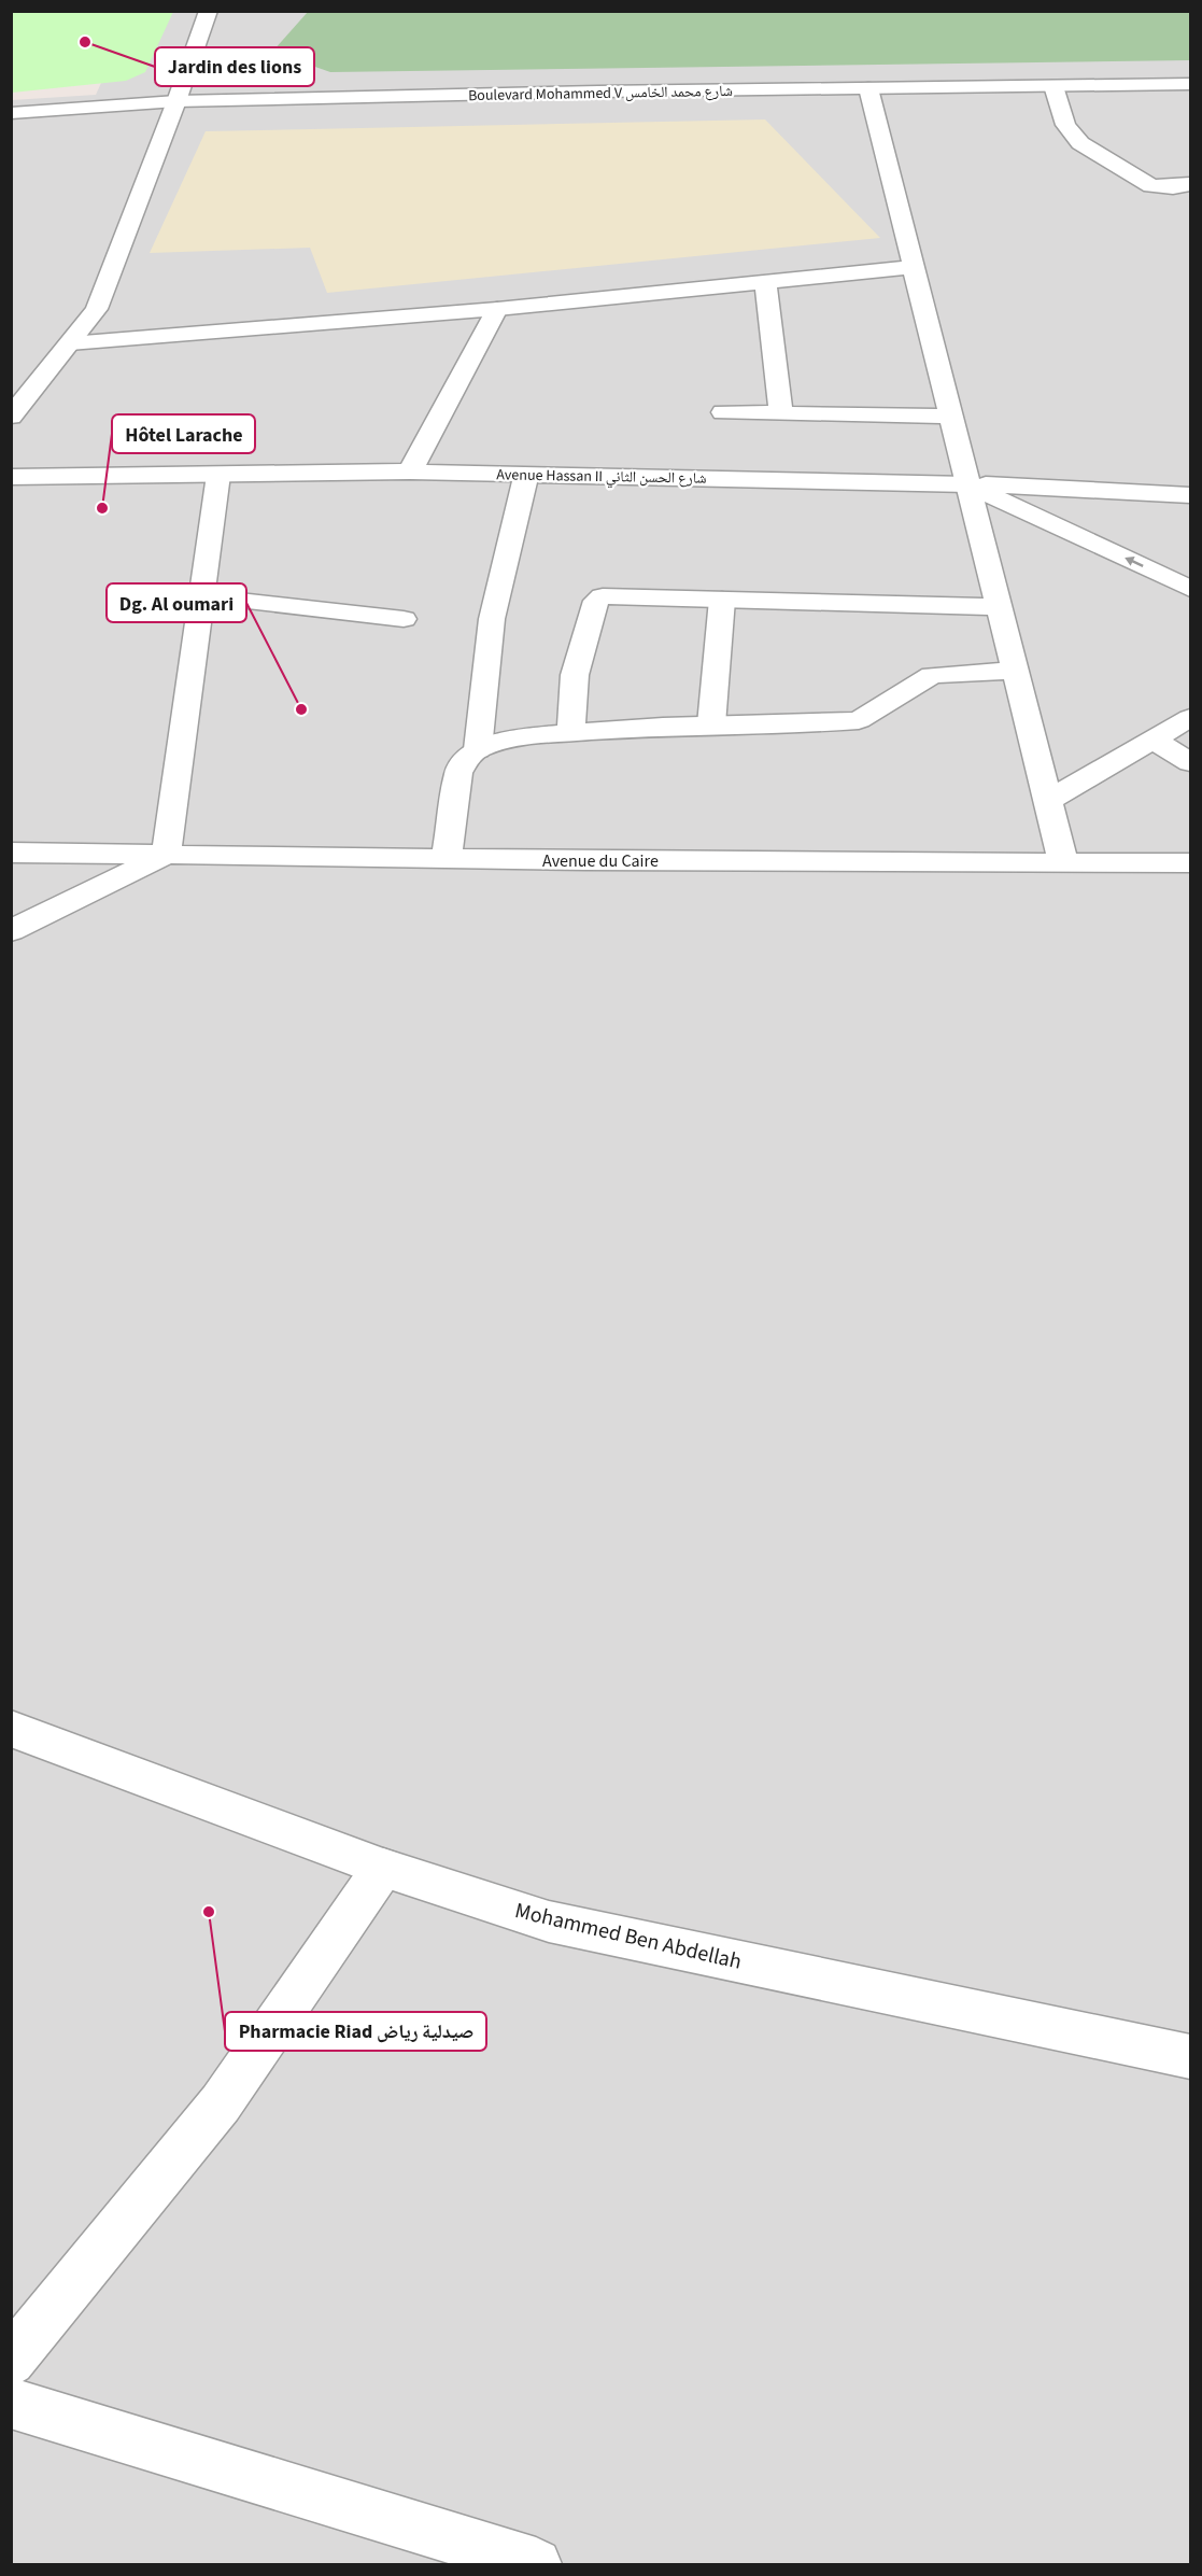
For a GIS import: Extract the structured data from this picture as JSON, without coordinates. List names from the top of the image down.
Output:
{
  "streets": {
    "street": [
      "Boulevard Mohammed V شارع محمد الخامس",
      "Avenue Hassan II شارع الحسن الثاني",
      "Avenue du Caire",
      "Mohammed Ben Abdellah"
    ]
  },
  "places": [
    "Jardin des lions",
    "Hôtel Larache",
    "Dg. Al oumari",
    "Pharmacie Riad صيدلية رياض"
  ]
}
